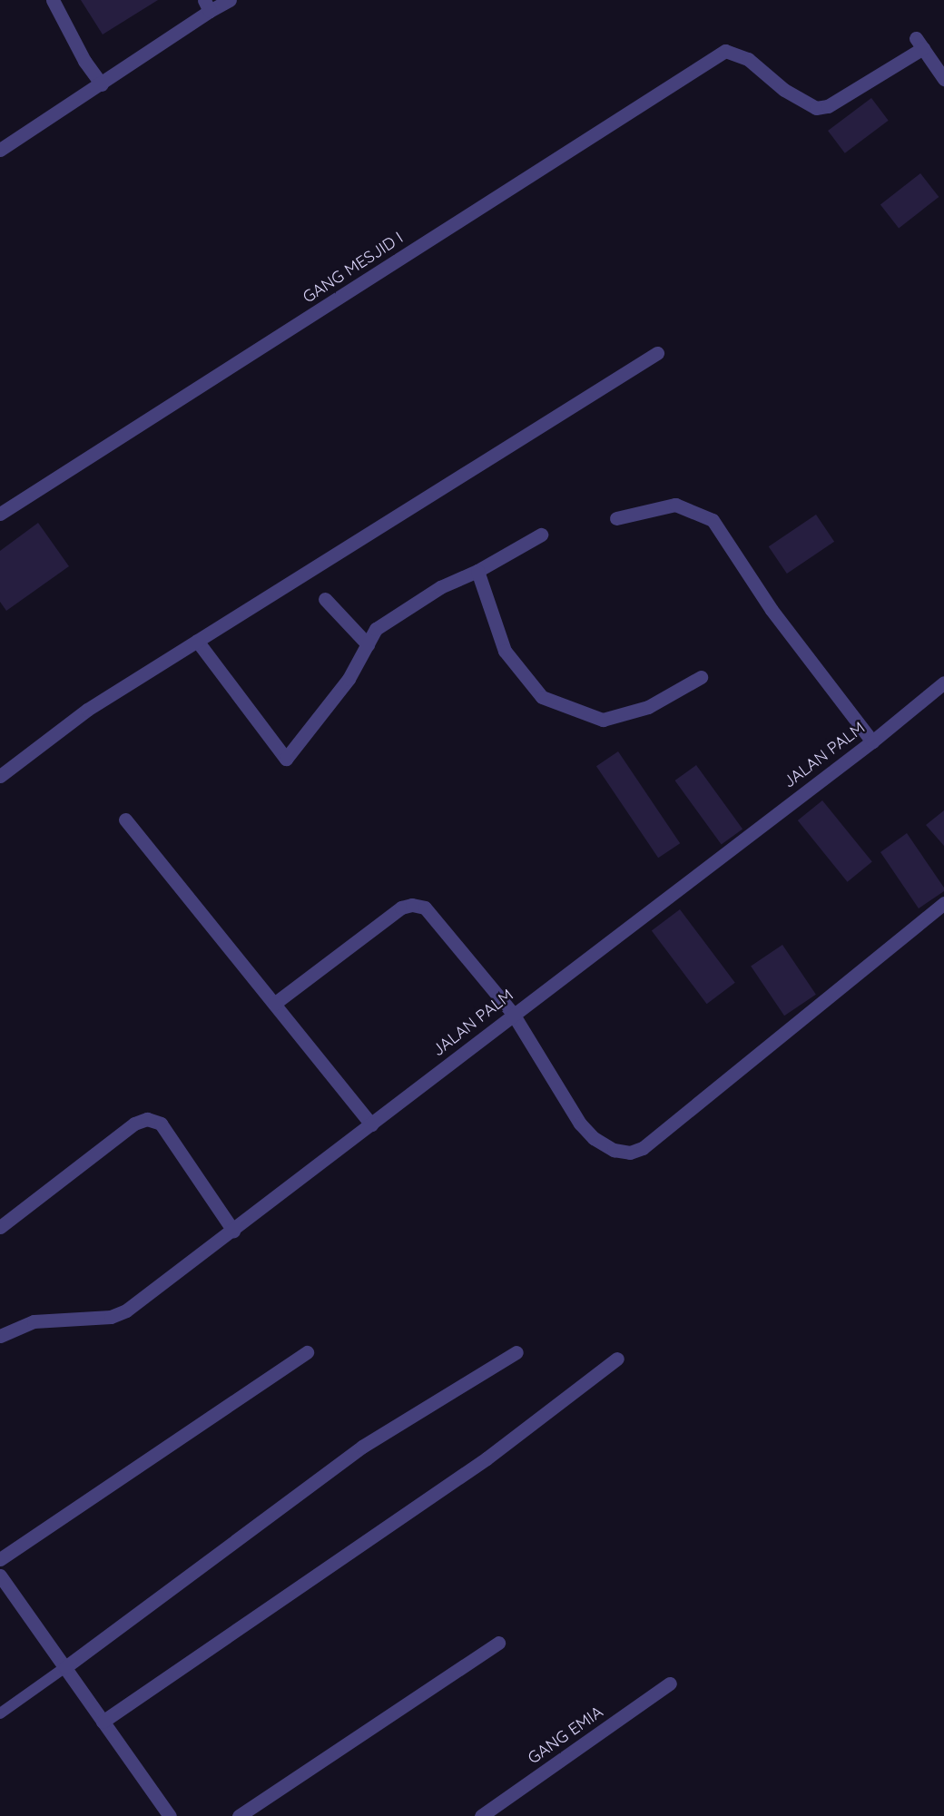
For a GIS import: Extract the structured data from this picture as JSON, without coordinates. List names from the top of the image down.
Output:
{
  "streets": {
    "street": ["GANG MESJID I", "JALAN PALM", "GANG EMIA"]
  }
}
